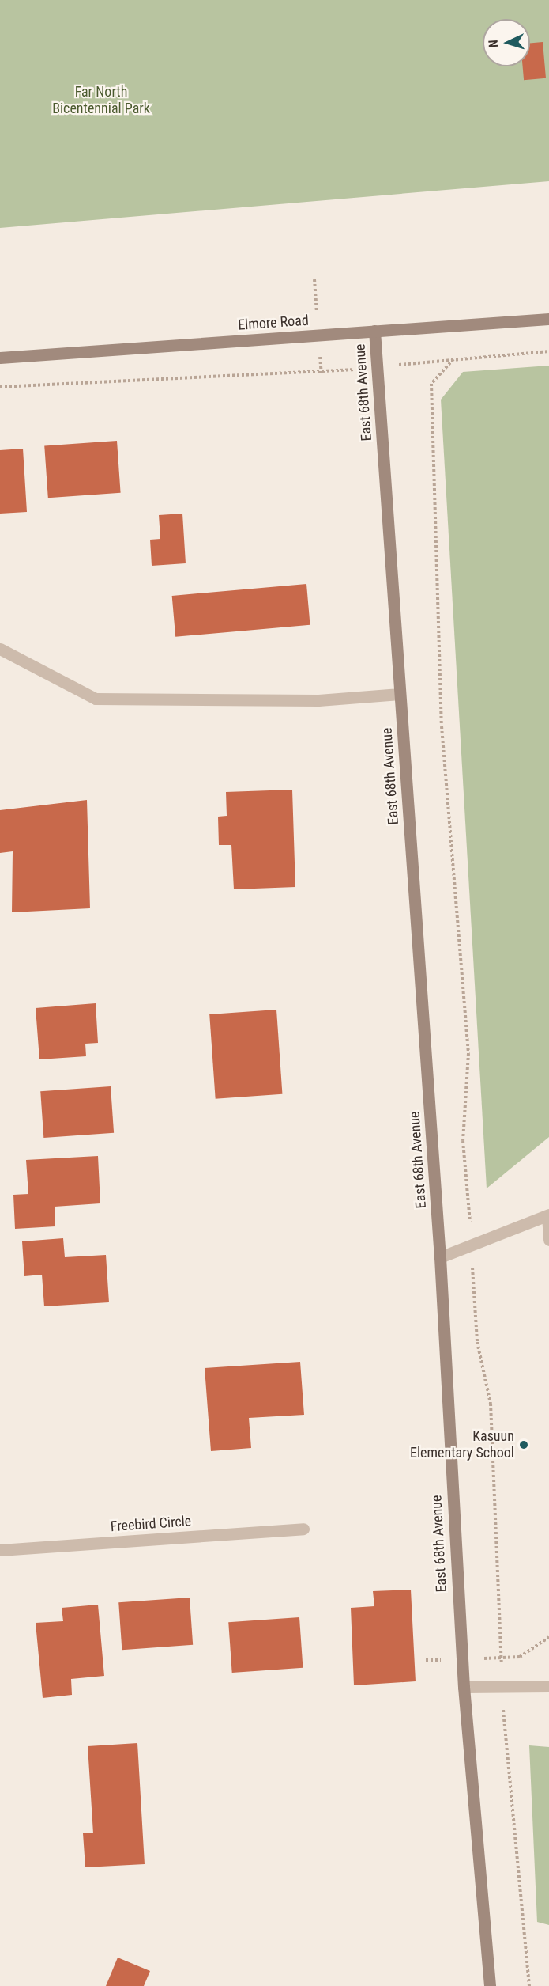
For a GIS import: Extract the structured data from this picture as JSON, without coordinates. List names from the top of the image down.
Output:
{
  "streets": {
    "street": ["Elmore Road", "East 68th Avenue", "Freebird Circle"]
  },
  "crossings": [
    ["Elmore Road", "East 68th Avenue"]
  ],
  "parks": ["Far North Bicentennial Park"],
  "places": ["Kasuun Elementary School"],
  "north": "left"
}
